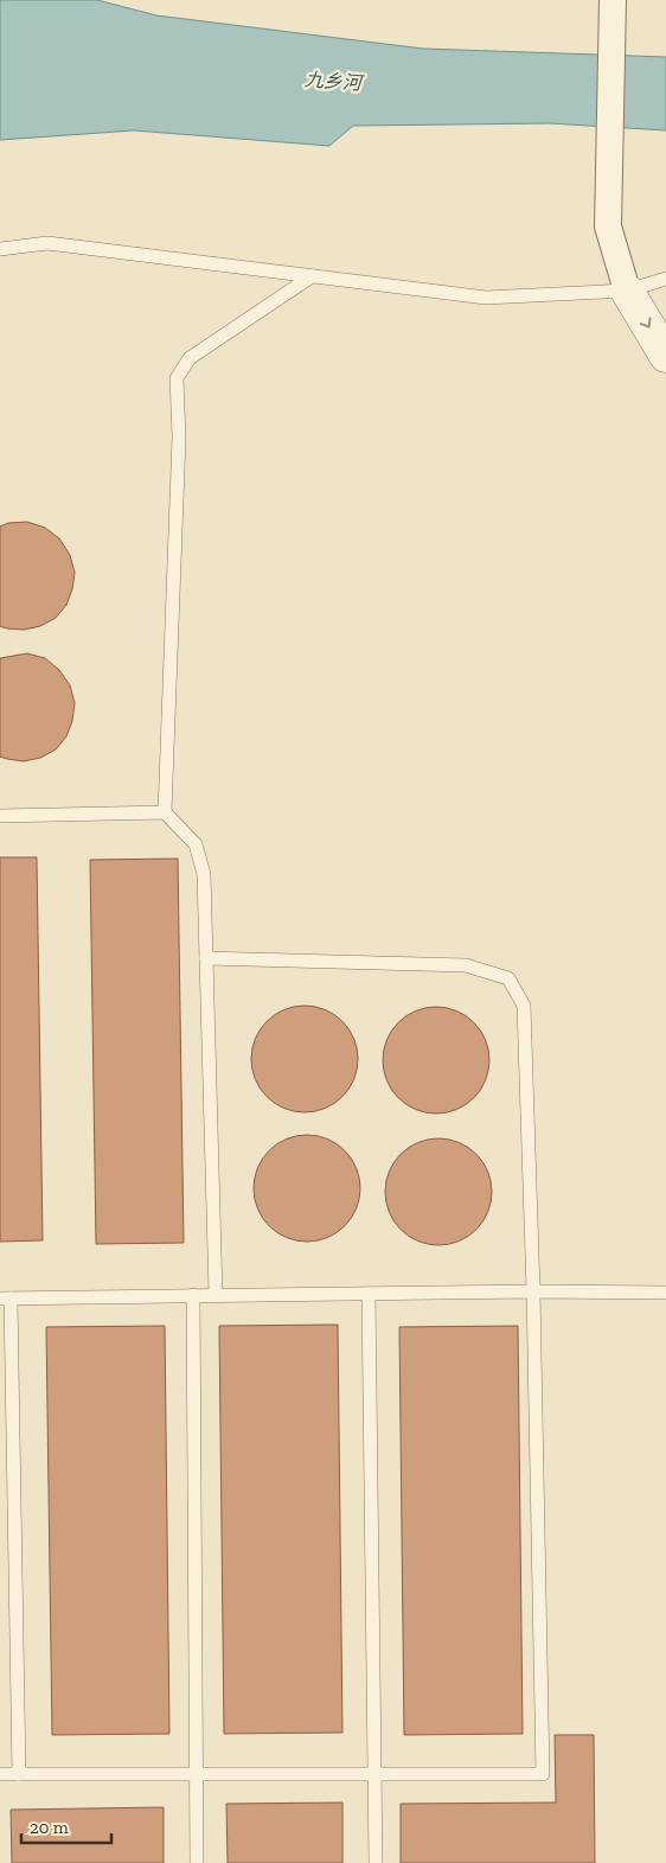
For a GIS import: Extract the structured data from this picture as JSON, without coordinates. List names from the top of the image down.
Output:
{
  "water": ["九乡河"],
  "scale_bar": "20 m"
}
